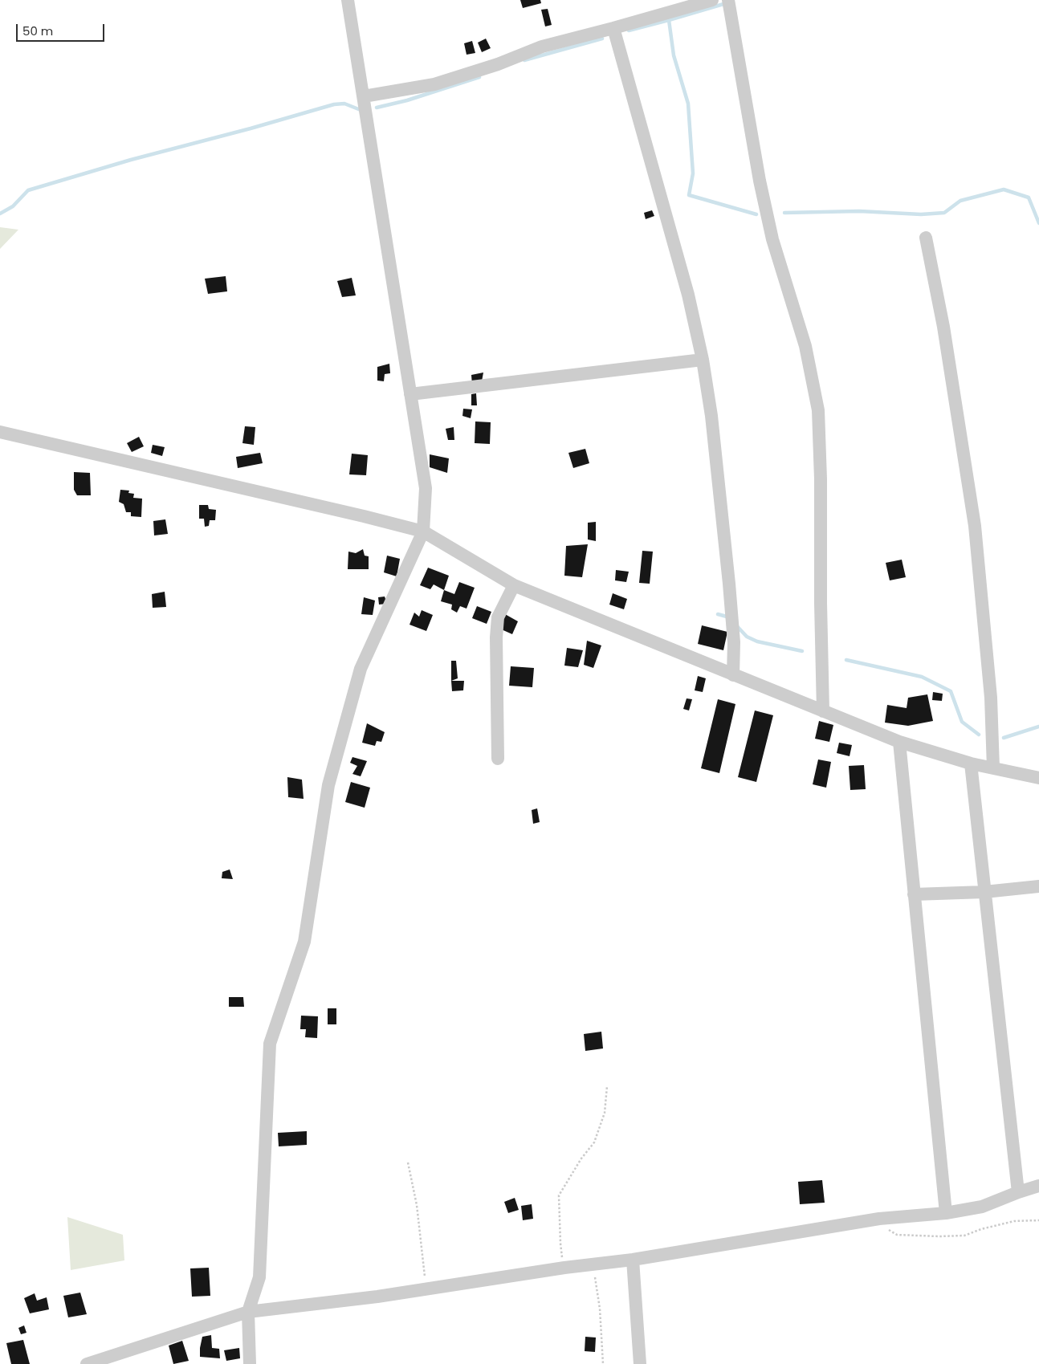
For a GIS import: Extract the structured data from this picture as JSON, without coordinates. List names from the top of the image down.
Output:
{
  "scale_bar": "50 m"
}
